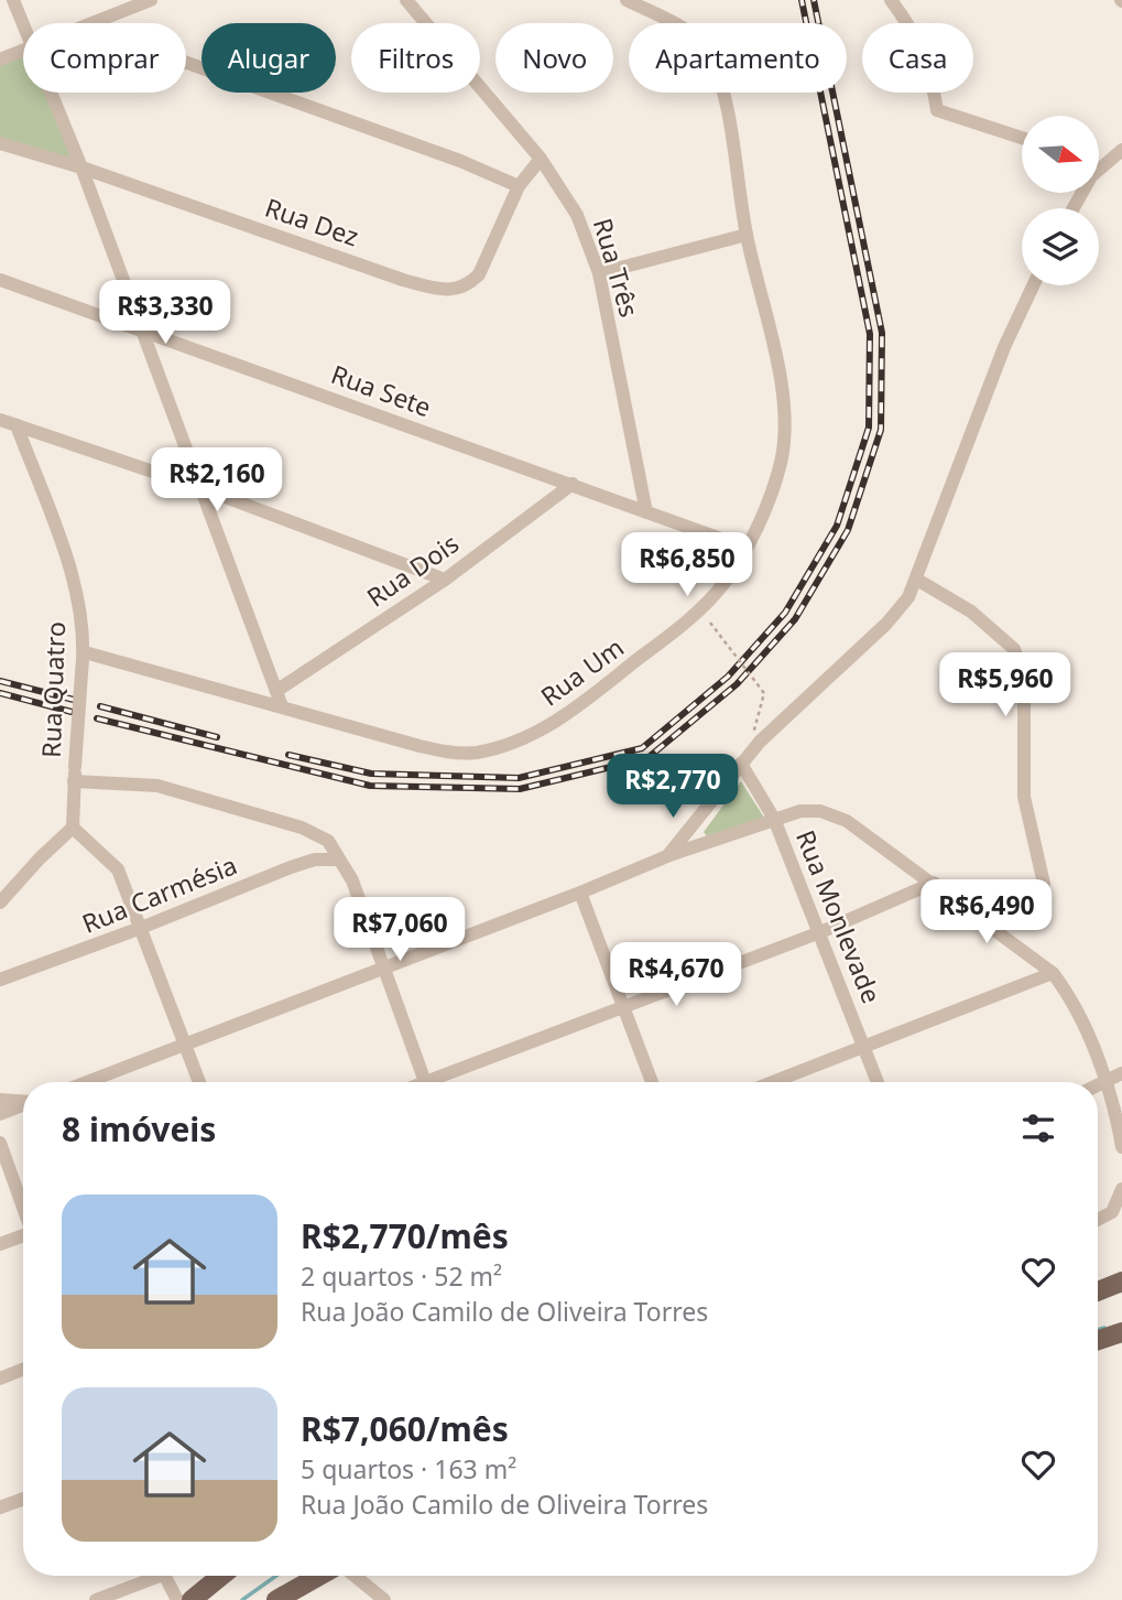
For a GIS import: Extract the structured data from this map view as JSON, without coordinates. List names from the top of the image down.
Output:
{
  "streets": {
    "street": [
      "Rua Dez",
      "Rua Três",
      "Rua Sete",
      "Rua Dois",
      "Rua Um",
      "Rua Quatro",
      "Rua Carmésia",
      "Rua Monlevade"
    ]
  },
  "crossings": [
    ["Rua Dez", "Rua Três"],
    ["Rua Três", "Rua Sete"],
    ["Rua Sete", "Rua Dois"],
    ["Rua Sete", "Rua Um"],
    ["Rua Um", "Rua Quatro"]
  ],
  "north": "right",
  "page": {
    "chip": [
      "Comprar",
      "Alugar",
      "Filtros",
      "Novo",
      "Apartamento",
      "Casa"
    ],
    "price": [
      "R$3,330",
      "R$2,160",
      "R$6,850",
      "R$5,960",
      "R$2,770",
      "R$6,490",
      "R$7,060",
      "R$4,670"
    ],
    "heading": "8 imóveis",
    "list": [
      {
        "name": "R$2,770/mês",
        "note": "2 quartos · 52 m² · Rua João Camilo de Oliveira Torres"
      },
      {
        "name": "R$7,060/mês",
        "note": "5 quartos · 163 m² · Rua João Camilo de Oliveira Torres"
      }
    ]
  }
}
